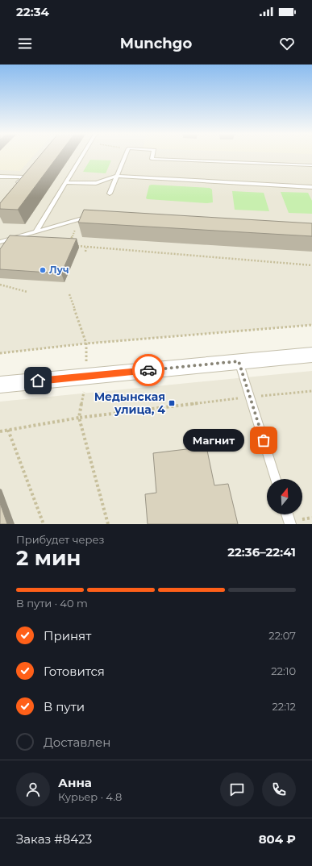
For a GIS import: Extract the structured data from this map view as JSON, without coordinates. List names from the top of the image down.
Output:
{
  "places": {
    "other": ["Луч", "Магнит"],
    "transit": ["Медынская улица, 4"]
  },
  "north": "top",
  "page": {
    "status": "22:34",
    "header": "Munchgo",
    "bubble": "Магнит",
    "heading": ["2 мин", "Прибудет через", "22:36–22:41"],
    "panel": [
      "Анна",
      "Курьер · 4.8",
      "Заказ #8423",
      "804 ₽"
    ],
    "bar": "В пути · 40 m",
    "list": [
      ["Принят", "22:07"],
      ["Готовится", "22:10"],
      ["В пути", "22:12"],
      "Доставлен"
    ]
  }
}
